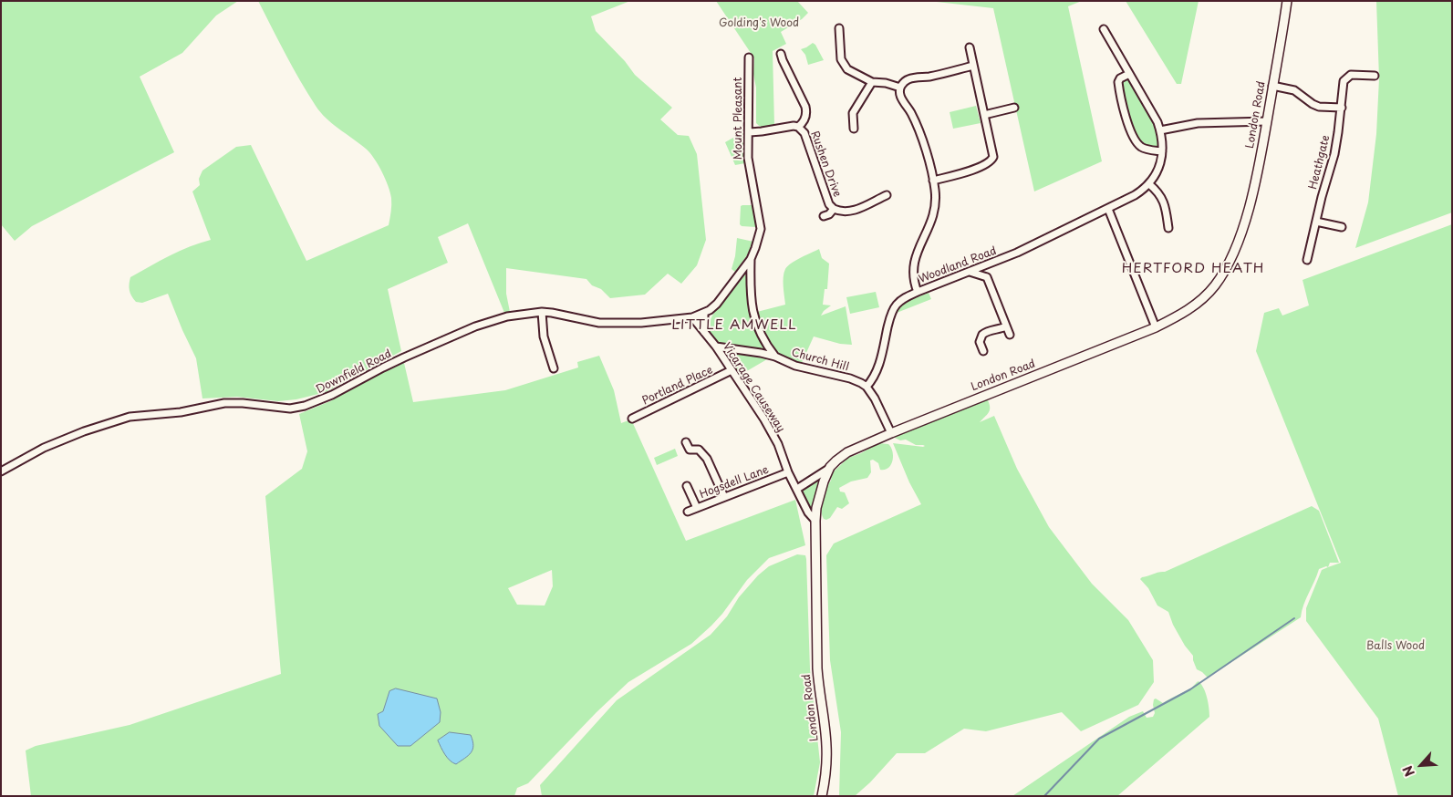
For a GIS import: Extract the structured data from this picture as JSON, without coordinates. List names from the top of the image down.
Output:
{
  "streets": {
    "main road": ["London Road"],
    "street": [
      "Mount Pleasant",
      "Heathgate",
      "Rushen Drive",
      "Woodland Road",
      "Church Hill",
      "Downfield Road",
      "Portland Place",
      "Vicarage Causeway",
      "Hogsdell Lane"
    ]
  },
  "crossings": [
    ["London Road", "Vicarage Causeway"],
    ["Mount Pleasant", "Rushen Drive"],
    ["Mount Pleasant", "Church Hill"],
    ["Mount Pleasant", "Downfield Road"],
    ["Mount Pleasant", "Vicarage Causeway"],
    ["Woodland Road", "Church Hill"],
    ["Church Hill", "Vicarage Causeway"],
    ["Downfield Road", "Vicarage Causeway"],
    ["Portland Place", "Vicarage Causeway"],
    ["Vicarage Causeway", "Hogsdell Lane"]
  ],
  "districts": ["HERTFORD HEATH", "LITTLE AMWELL"],
  "parks": ["Golding's Wood", "Balls Wood"],
  "north": "bottom left"
}
